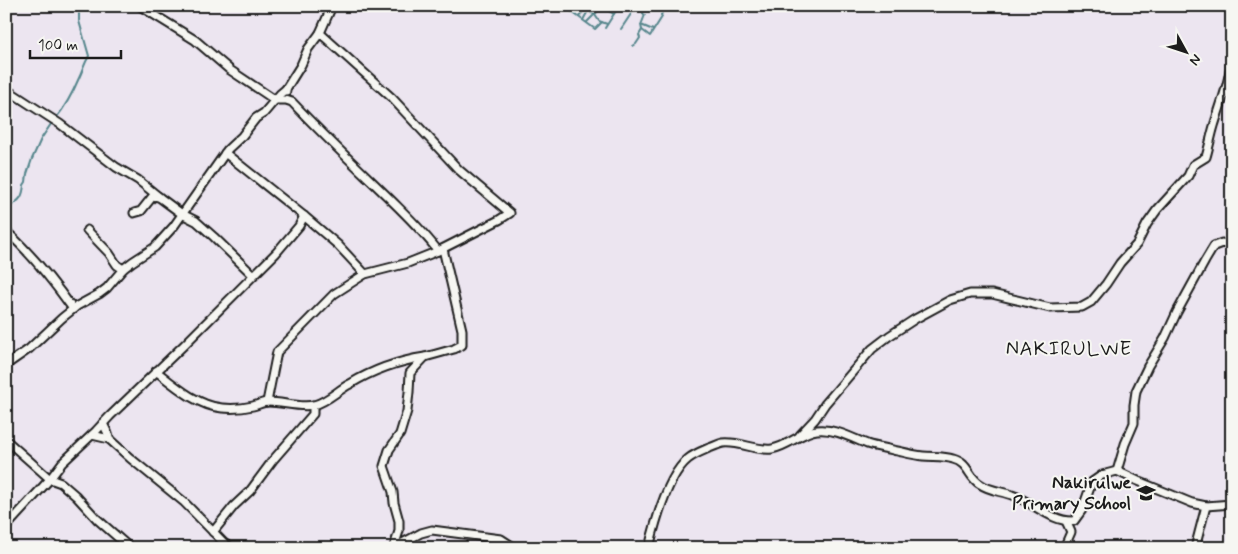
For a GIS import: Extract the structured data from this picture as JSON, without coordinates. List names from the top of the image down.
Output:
{
  "districts": ["NAKIRULWE"],
  "places": {
    "school or university": ["Nakirulwe Primary School"]
  },
  "scale_bar": "100 m",
  "north": "bottom right"
}
